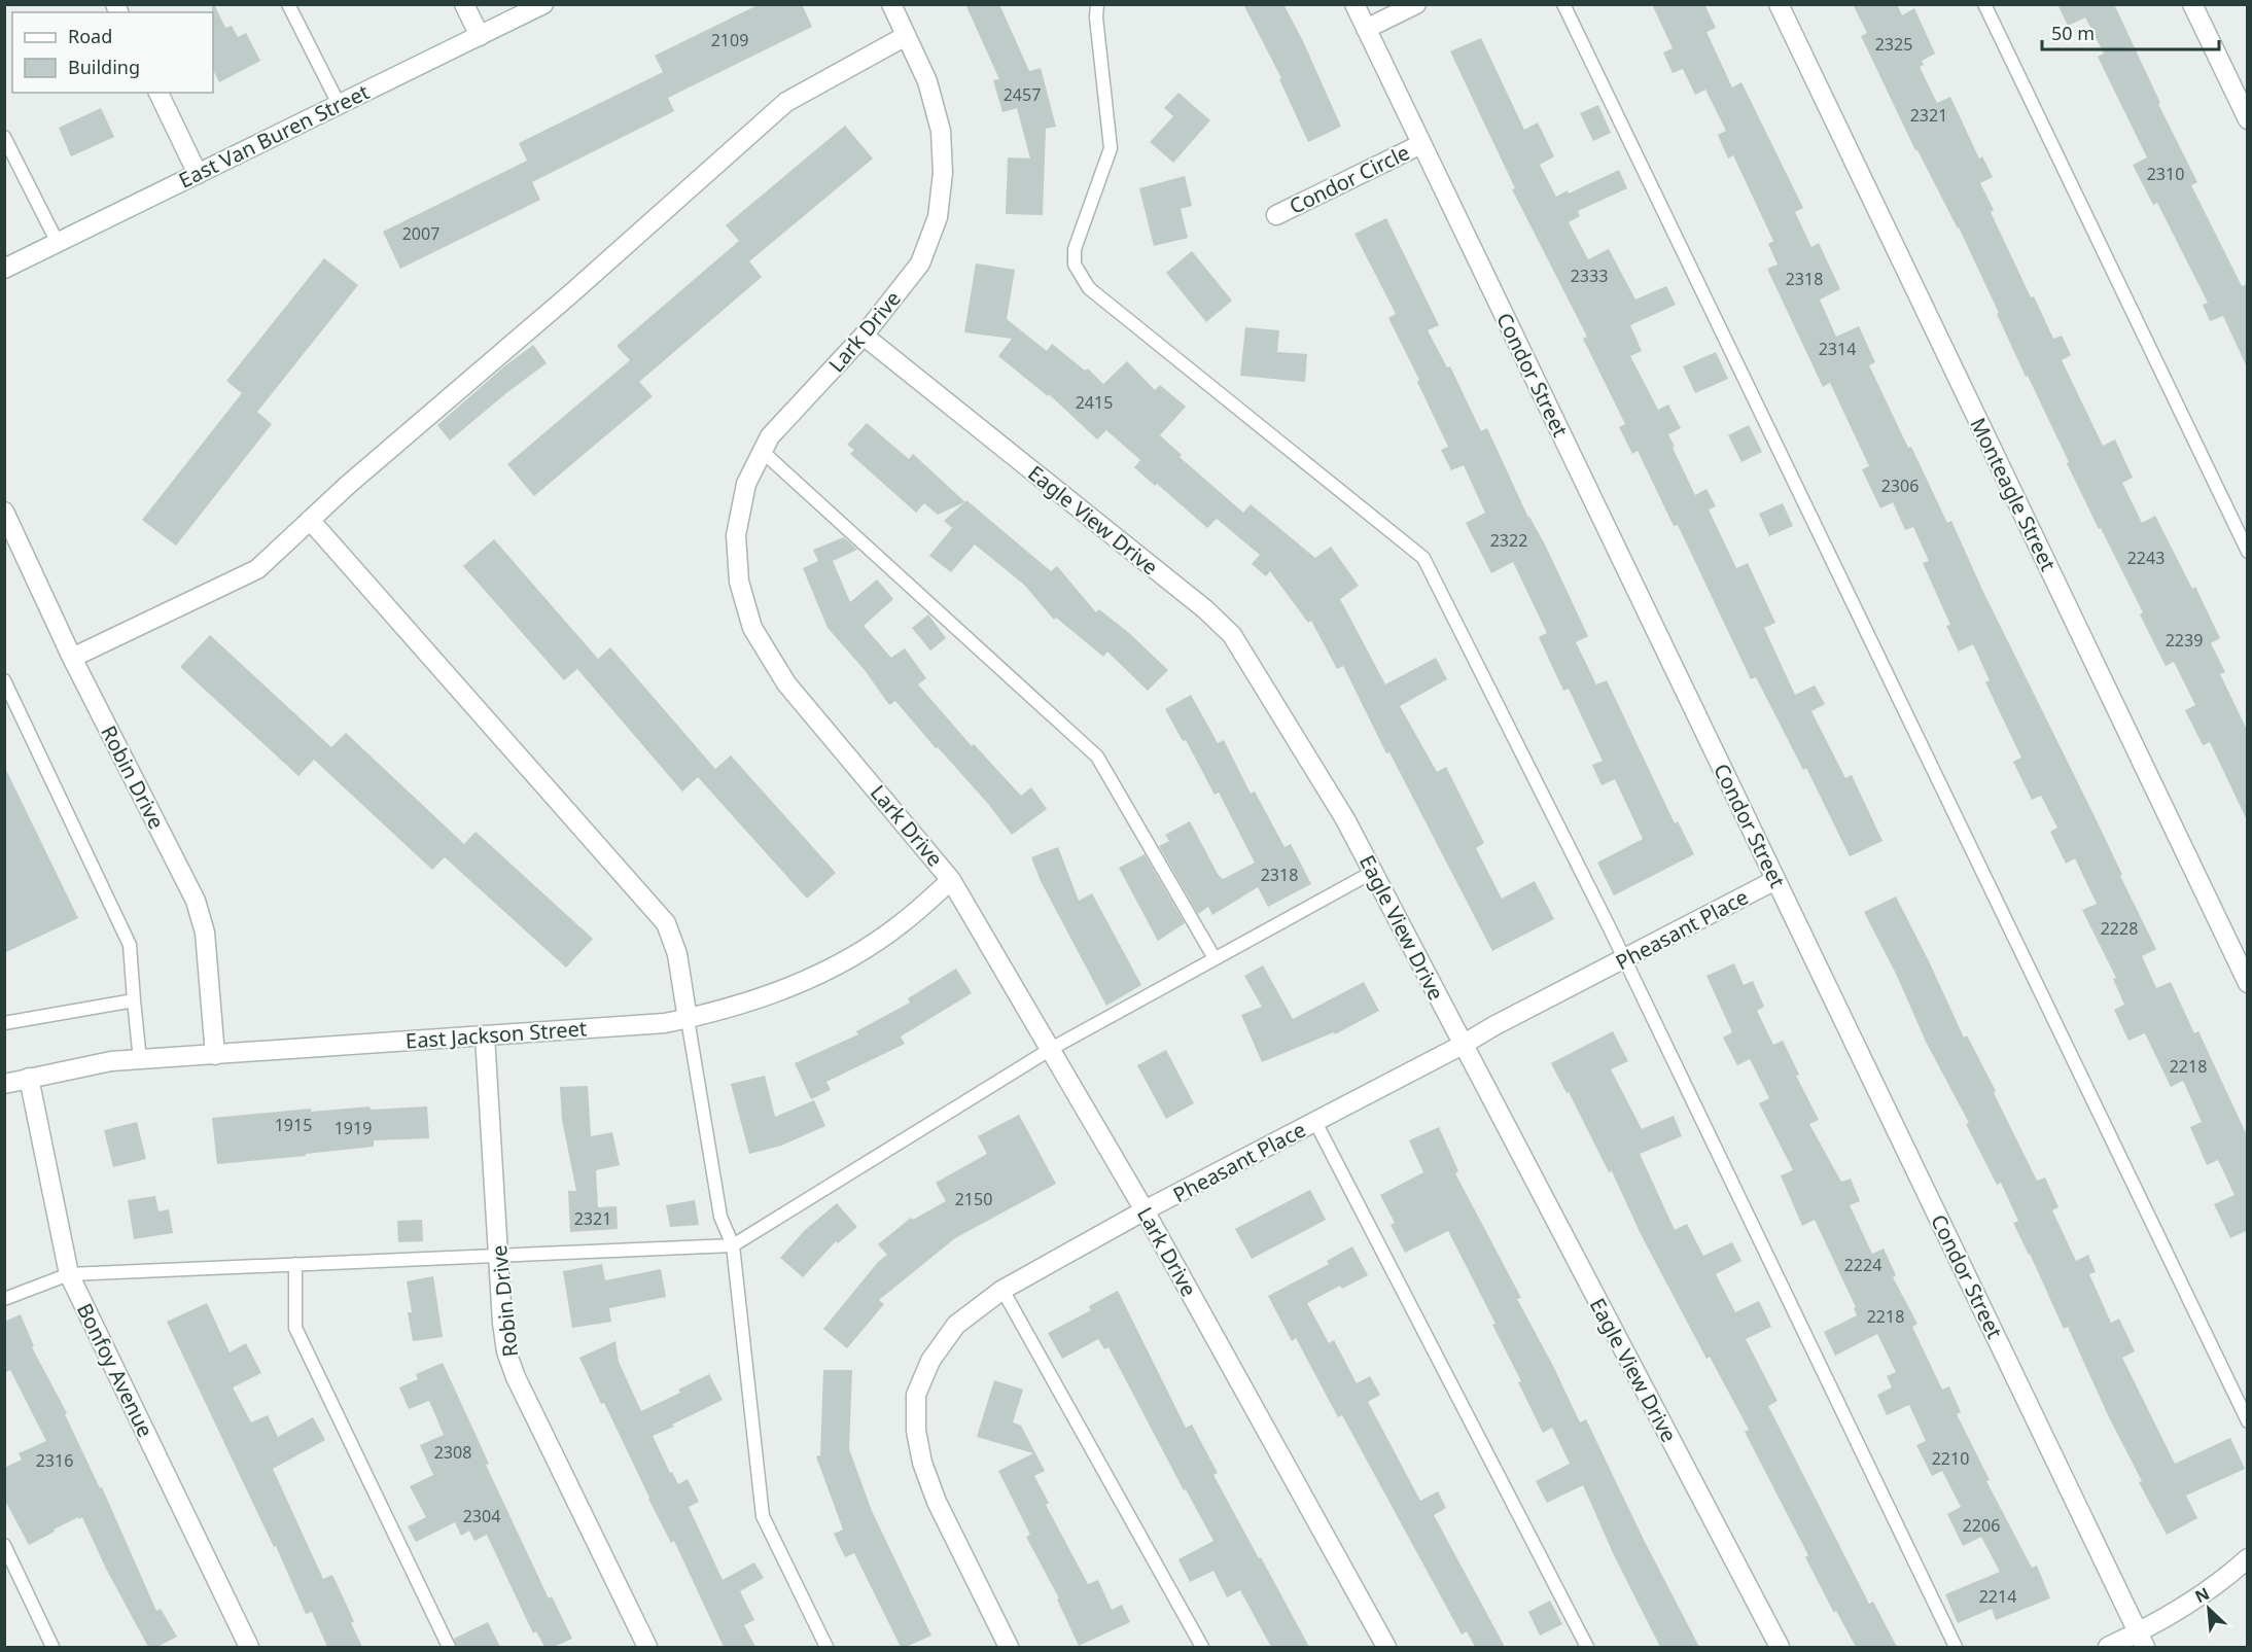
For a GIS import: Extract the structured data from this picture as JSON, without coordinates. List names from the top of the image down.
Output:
{
  "streets": {
    "street": [
      "East Van Buren Street",
      "Condor Circle",
      "Lark Drive",
      "Condor Street",
      "Monteagle Street",
      "Eagle View Drive",
      "Robin Drive",
      "Pheasant Place",
      "East Jackson Street",
      "Bonfoy Avenue"
    ]
  },
  "crossings": [
    ["Condor Circle", "Condor Street"],
    ["Lark Drive", "Eagle View Drive"],
    ["Lark Drive", "Pheasant Place"],
    ["Lark Drive", "East Jackson Street"],
    ["Condor Street", "Pheasant Place"],
    ["Eagle View Drive", "Pheasant Place"],
    ["Robin Drive", "East Jackson Street"],
    ["East Jackson Street", "Bonfoy Avenue"]
  ],
  "house_numbers": [
    "2109",
    "2325",
    "2457",
    "2321",
    "2310",
    "2007",
    "2333",
    "2318",
    "2314",
    "2415",
    "2306",
    "2322",
    "2243",
    "2239",
    "2318",
    "2228",
    "2218",
    "1915",
    "1919",
    "2150",
    "2321",
    "2224",
    "2218",
    "2308",
    "2210",
    "2316",
    "2304",
    "2206",
    "2214"
  ],
  "legend": ["Road", "Building"],
  "scale_bar": "50 m",
  "north": "top left"
}
